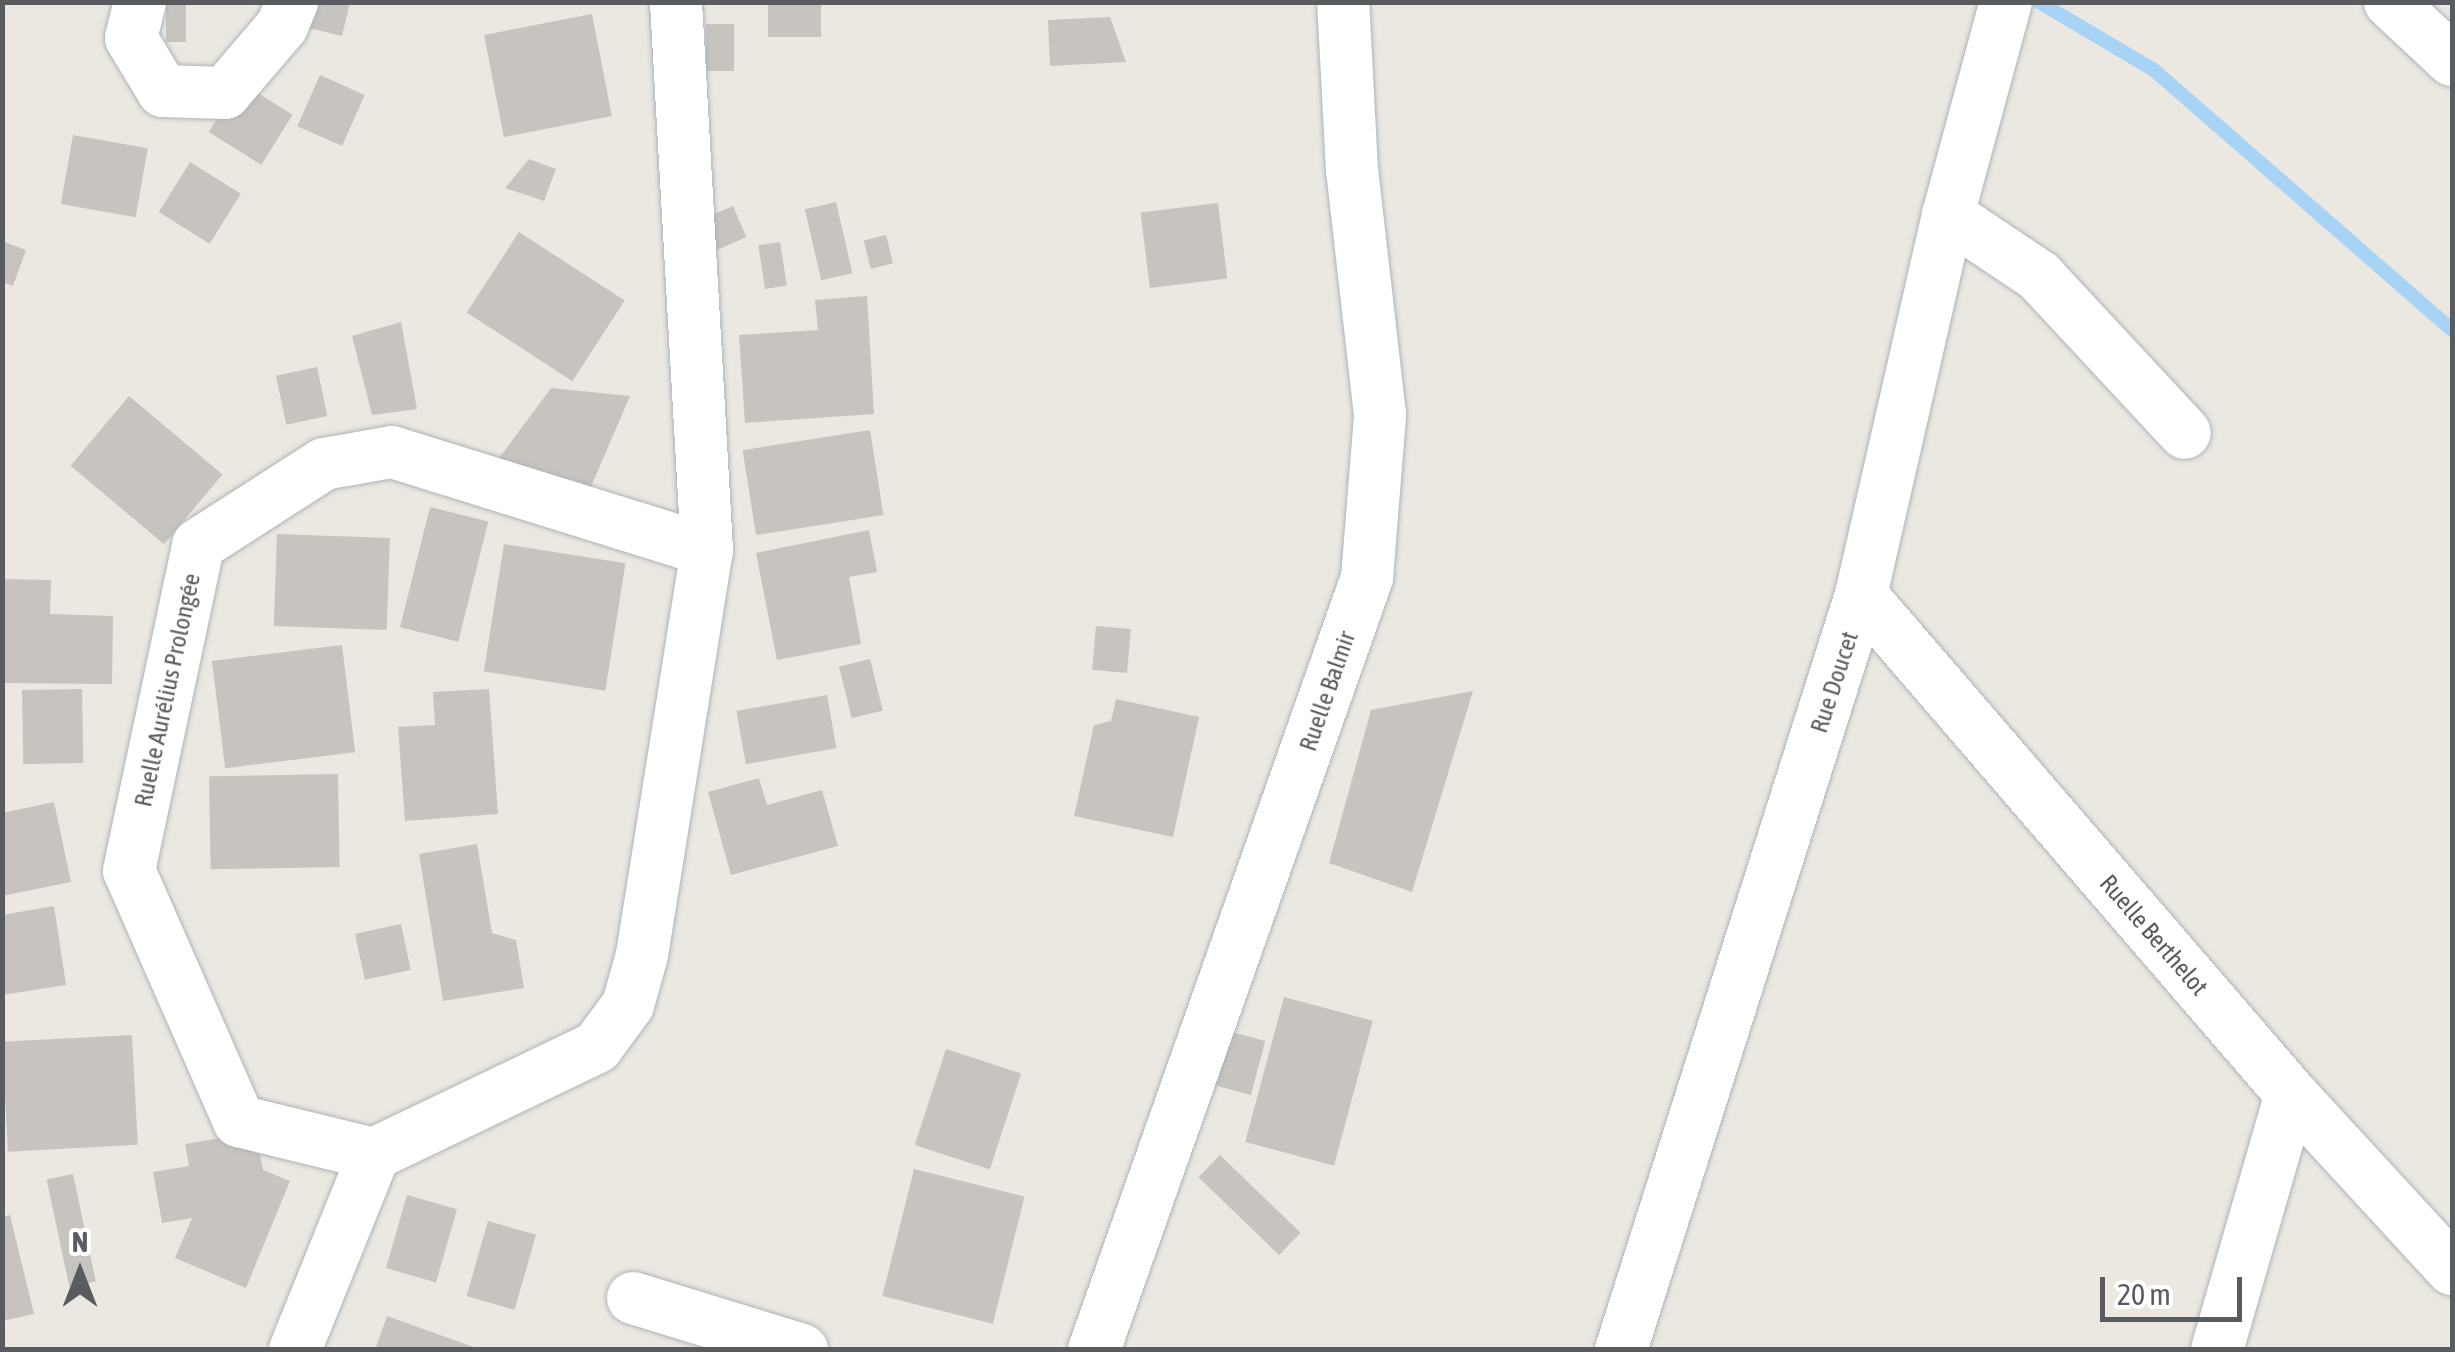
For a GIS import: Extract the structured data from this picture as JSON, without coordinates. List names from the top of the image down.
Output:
{
  "streets": {
    "street": [
      "Rue Doucet",
      "Ruelle Aurélius Prolongée",
      "Ruelle Balmir",
      "Ruelle Berthelot"
    ]
  },
  "crossings": [
    ["Rue Doucet", "Ruelle Berthelot"]
  ],
  "scale_bar": "20 m",
  "north": "top"
}
